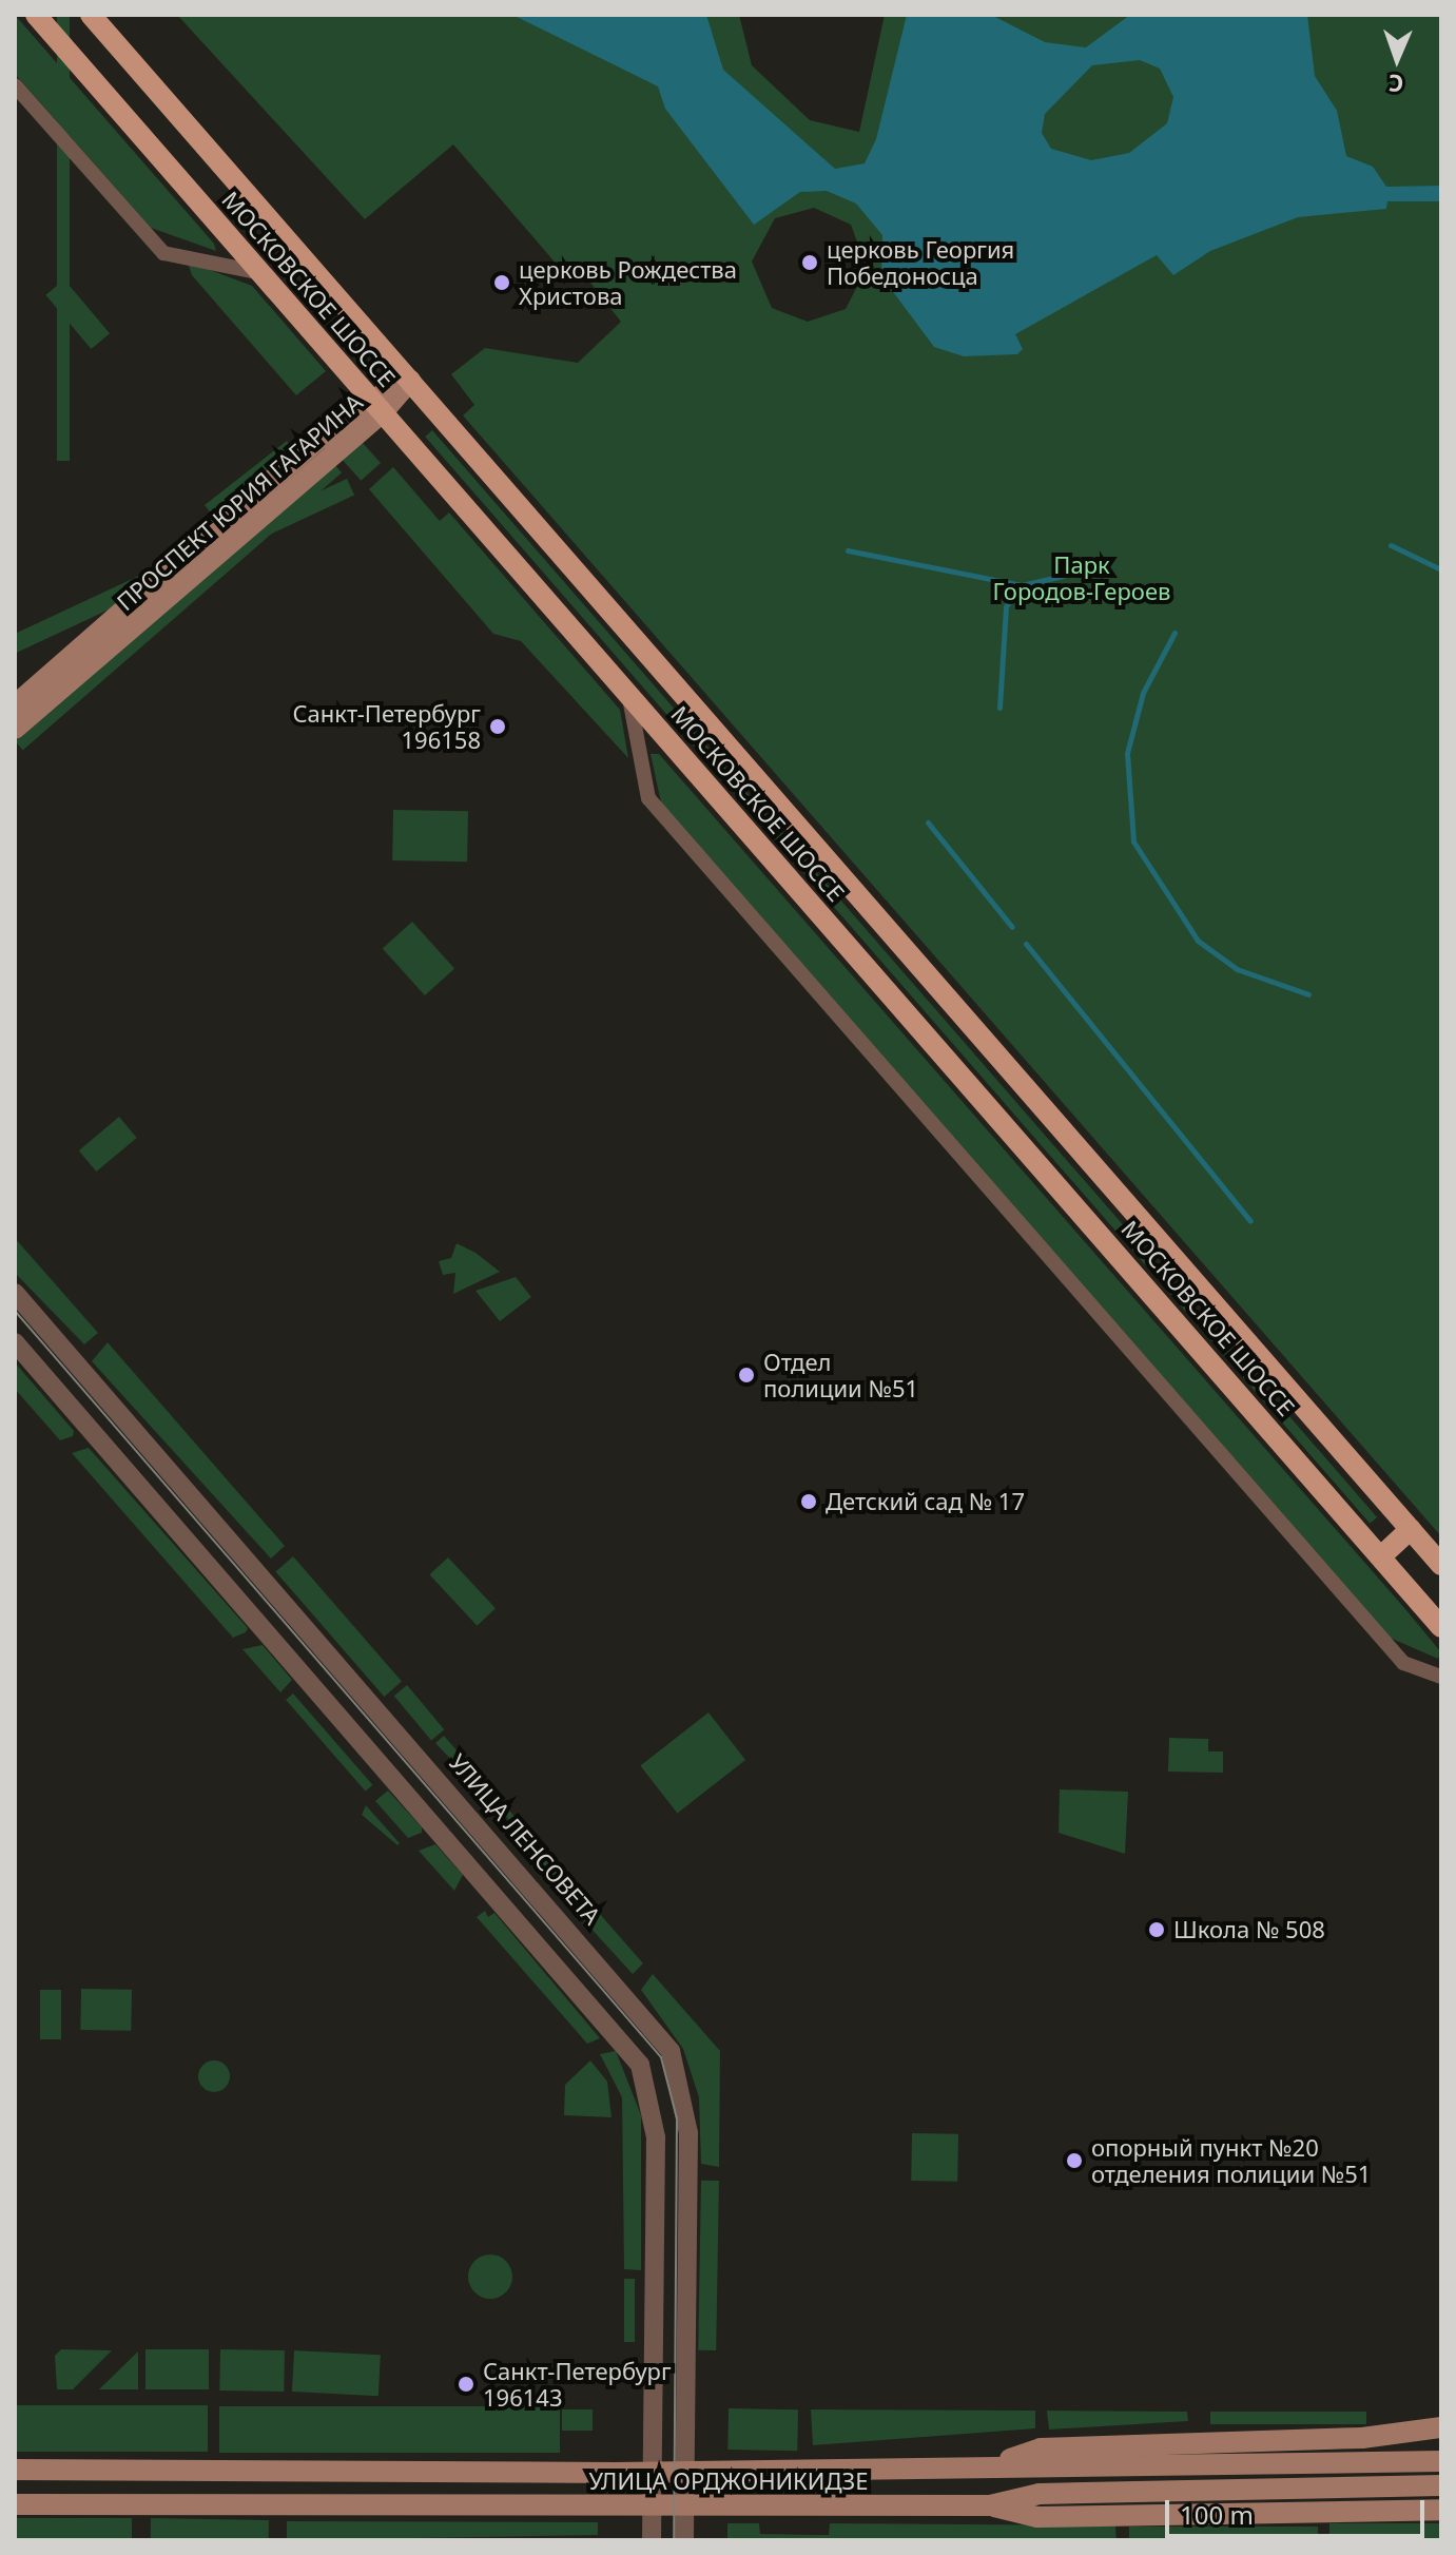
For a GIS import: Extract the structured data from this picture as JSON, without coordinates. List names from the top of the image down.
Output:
{
  "streets": {
    "main road": ["МОСКОВСКОЕ ШОССЕ", "ПРОСПЕКТ ЮРИЯ ГАГАРИНА", "УЛИЦА ОРДЖОНИКИДЗЕ"],
    "street": ["УЛИЦА ЛЕНСОВЕТА"]
  },
  "crossings": [
    ["МОСКОВСКОЕ ШОССЕ", "ПРОСПЕКТ ЮРИЯ ГАГАРИНА"],
    ["УЛИЦА ЛЕНСОВЕТА", "УЛИЦА ОРДЖОНИКИДЗЕ"]
  ],
  "parks": ["Парк Городов-Героев"],
  "places": [
    "церковь Георгия Победоносца",
    "церковь Рождества Христова",
    "Санкт-Петербург 196158",
    "Отдел полиции №51",
    "Детский сад № 17",
    "Школа № 508",
    "опорный пункт №20 отделения полиции №51",
    "Санкт-Петербург 196143"
  ],
  "scale_bar": "100 m",
  "north": "bottom"
}
